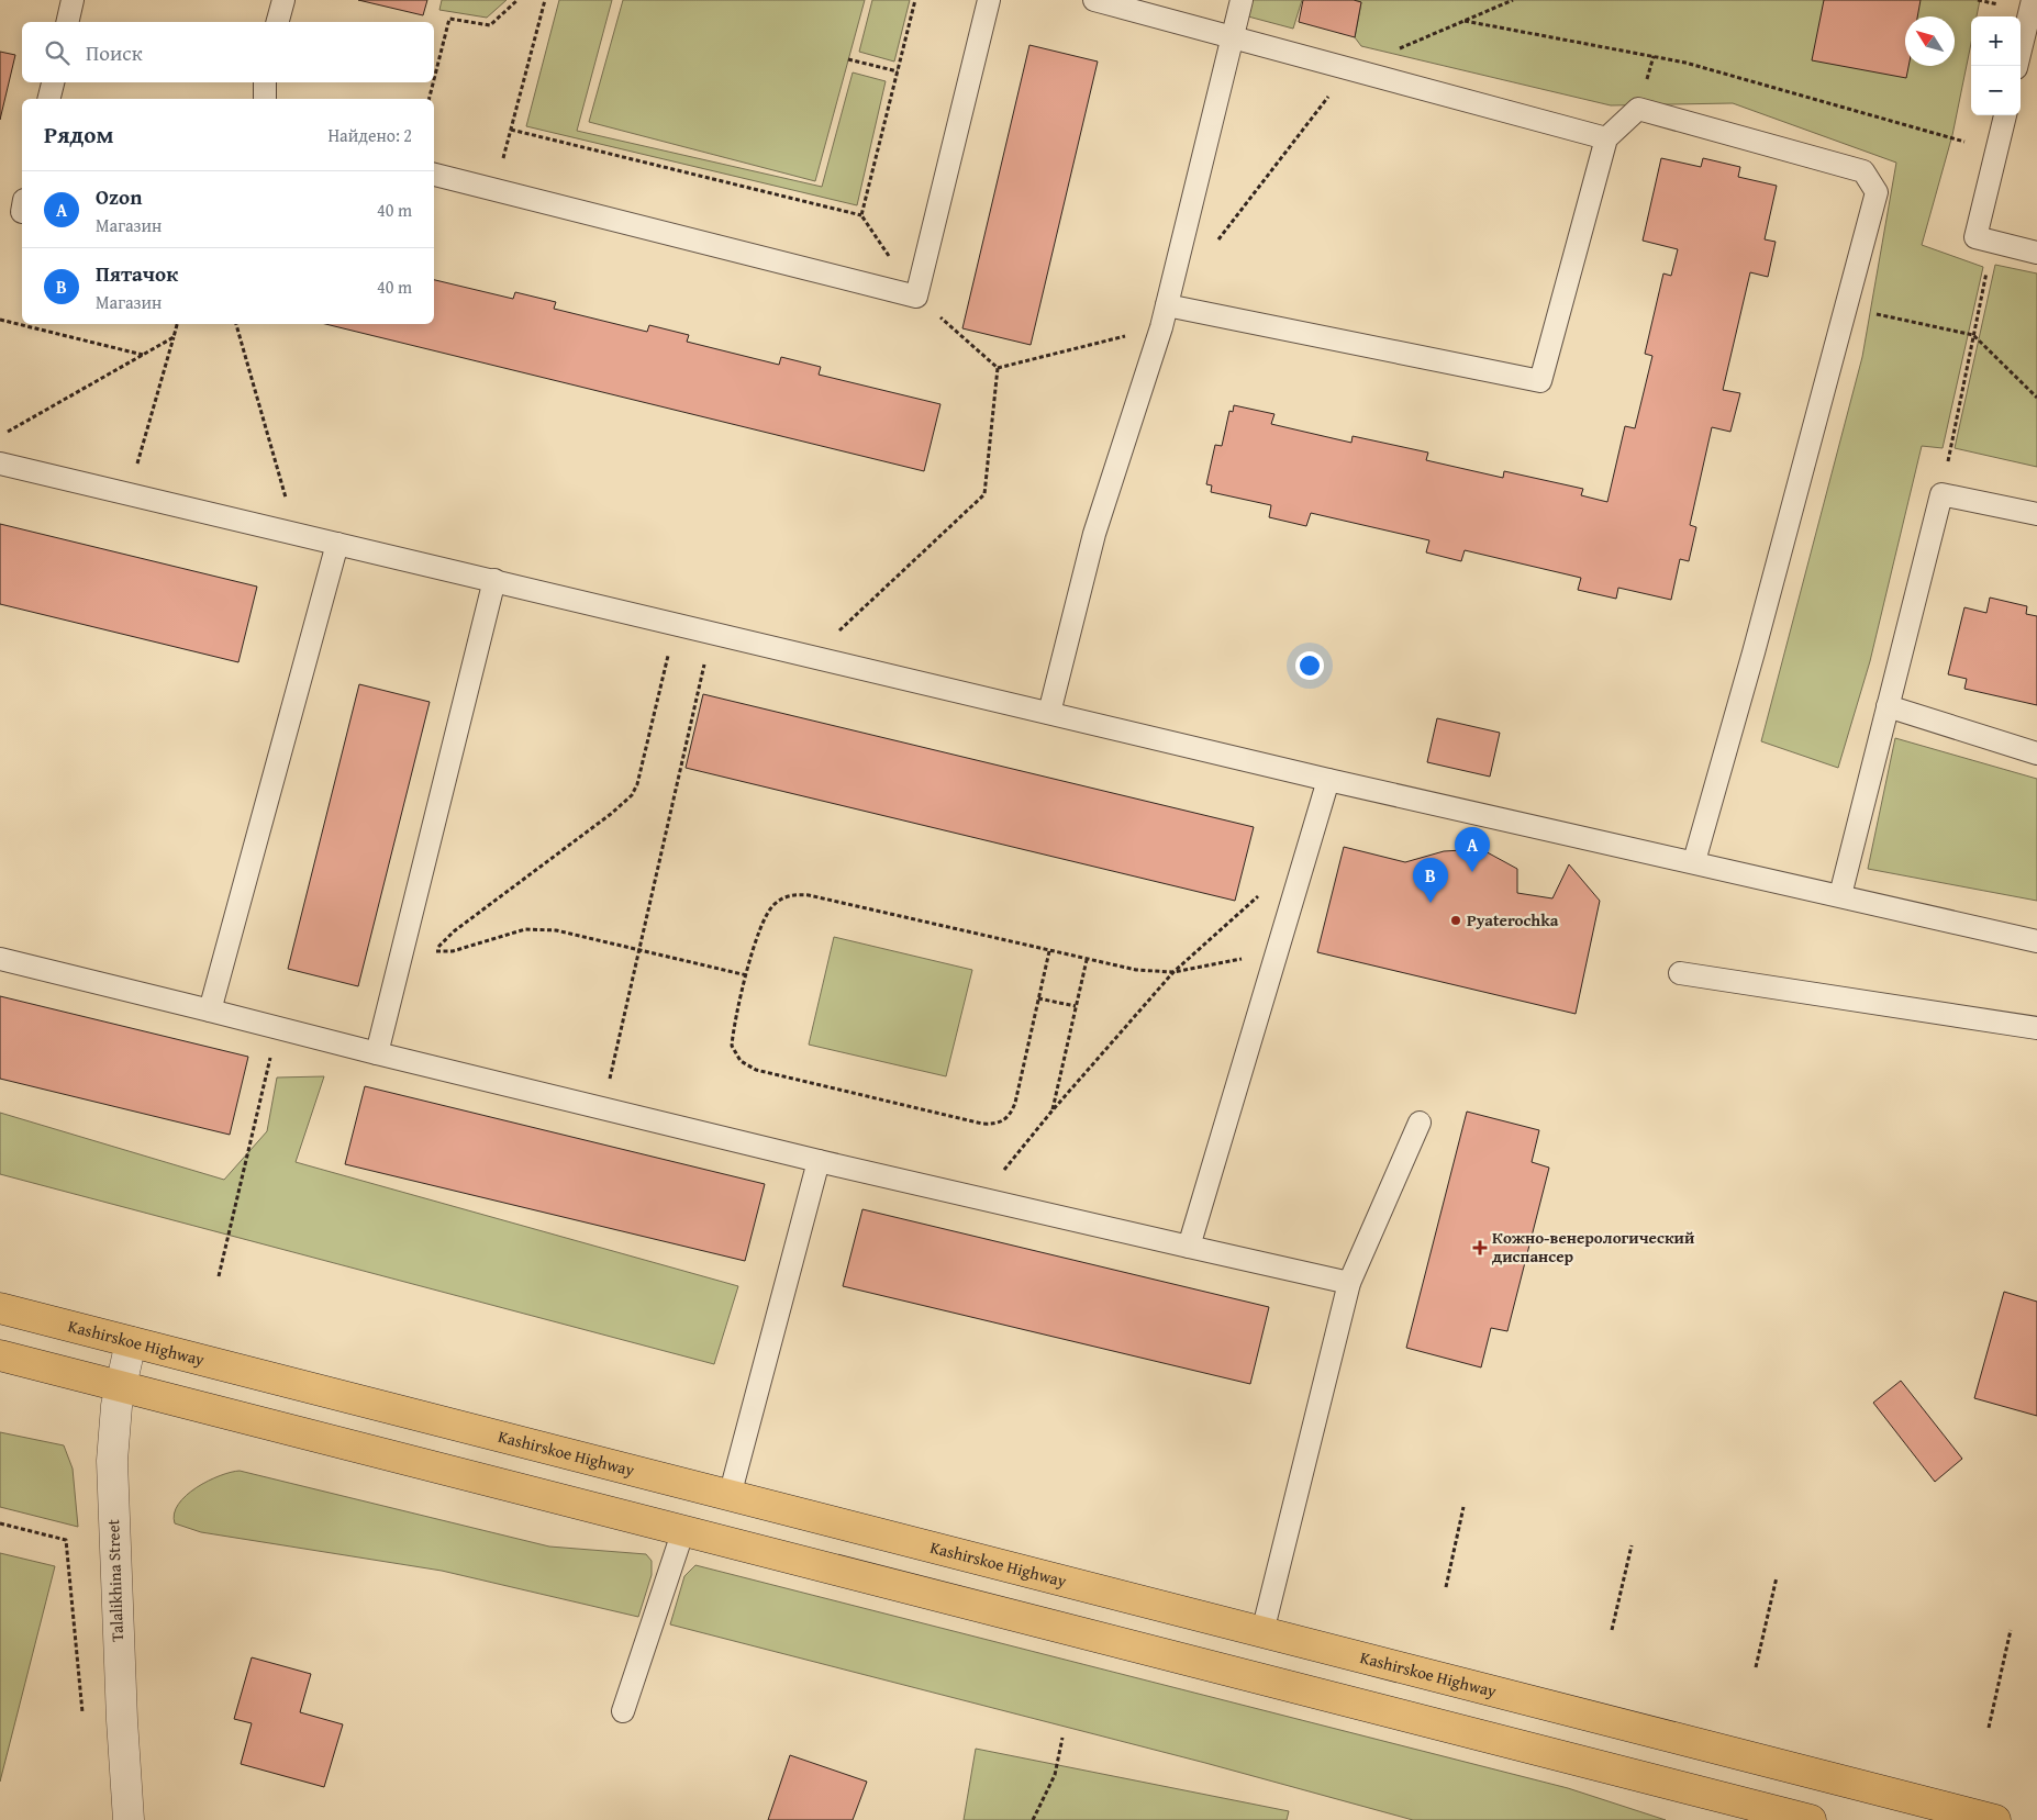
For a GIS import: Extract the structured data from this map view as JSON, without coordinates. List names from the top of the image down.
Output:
{
  "streets": {
    "main road": ["Kashirskoe Highway"],
    "street": ["Talalikhina Street"]
  },
  "crossings": [
    ["Kashirskoe Highway", "Talalikhina Street"]
  ],
  "places": {
    "other": ["Pyaterochka"],
    "health": ["Кожно-венерологический диспансер"]
  },
  "north": "top left",
  "page": {
    "map_buttons": ["+", "−"],
    "search": "Поиск",
    "heading": ["Рядом", "Найдено: 2"],
    "list": [
      {
        "mark": "A",
        "name": "Ozon",
        "note": "Магазин",
        "value": "40 m"
      },
      {
        "mark": "B",
        "name": "Пятачок",
        "note": "Магазин",
        "value": "40 m"
      }
    ],
    "pins": ["A", "B"]
  }
}
